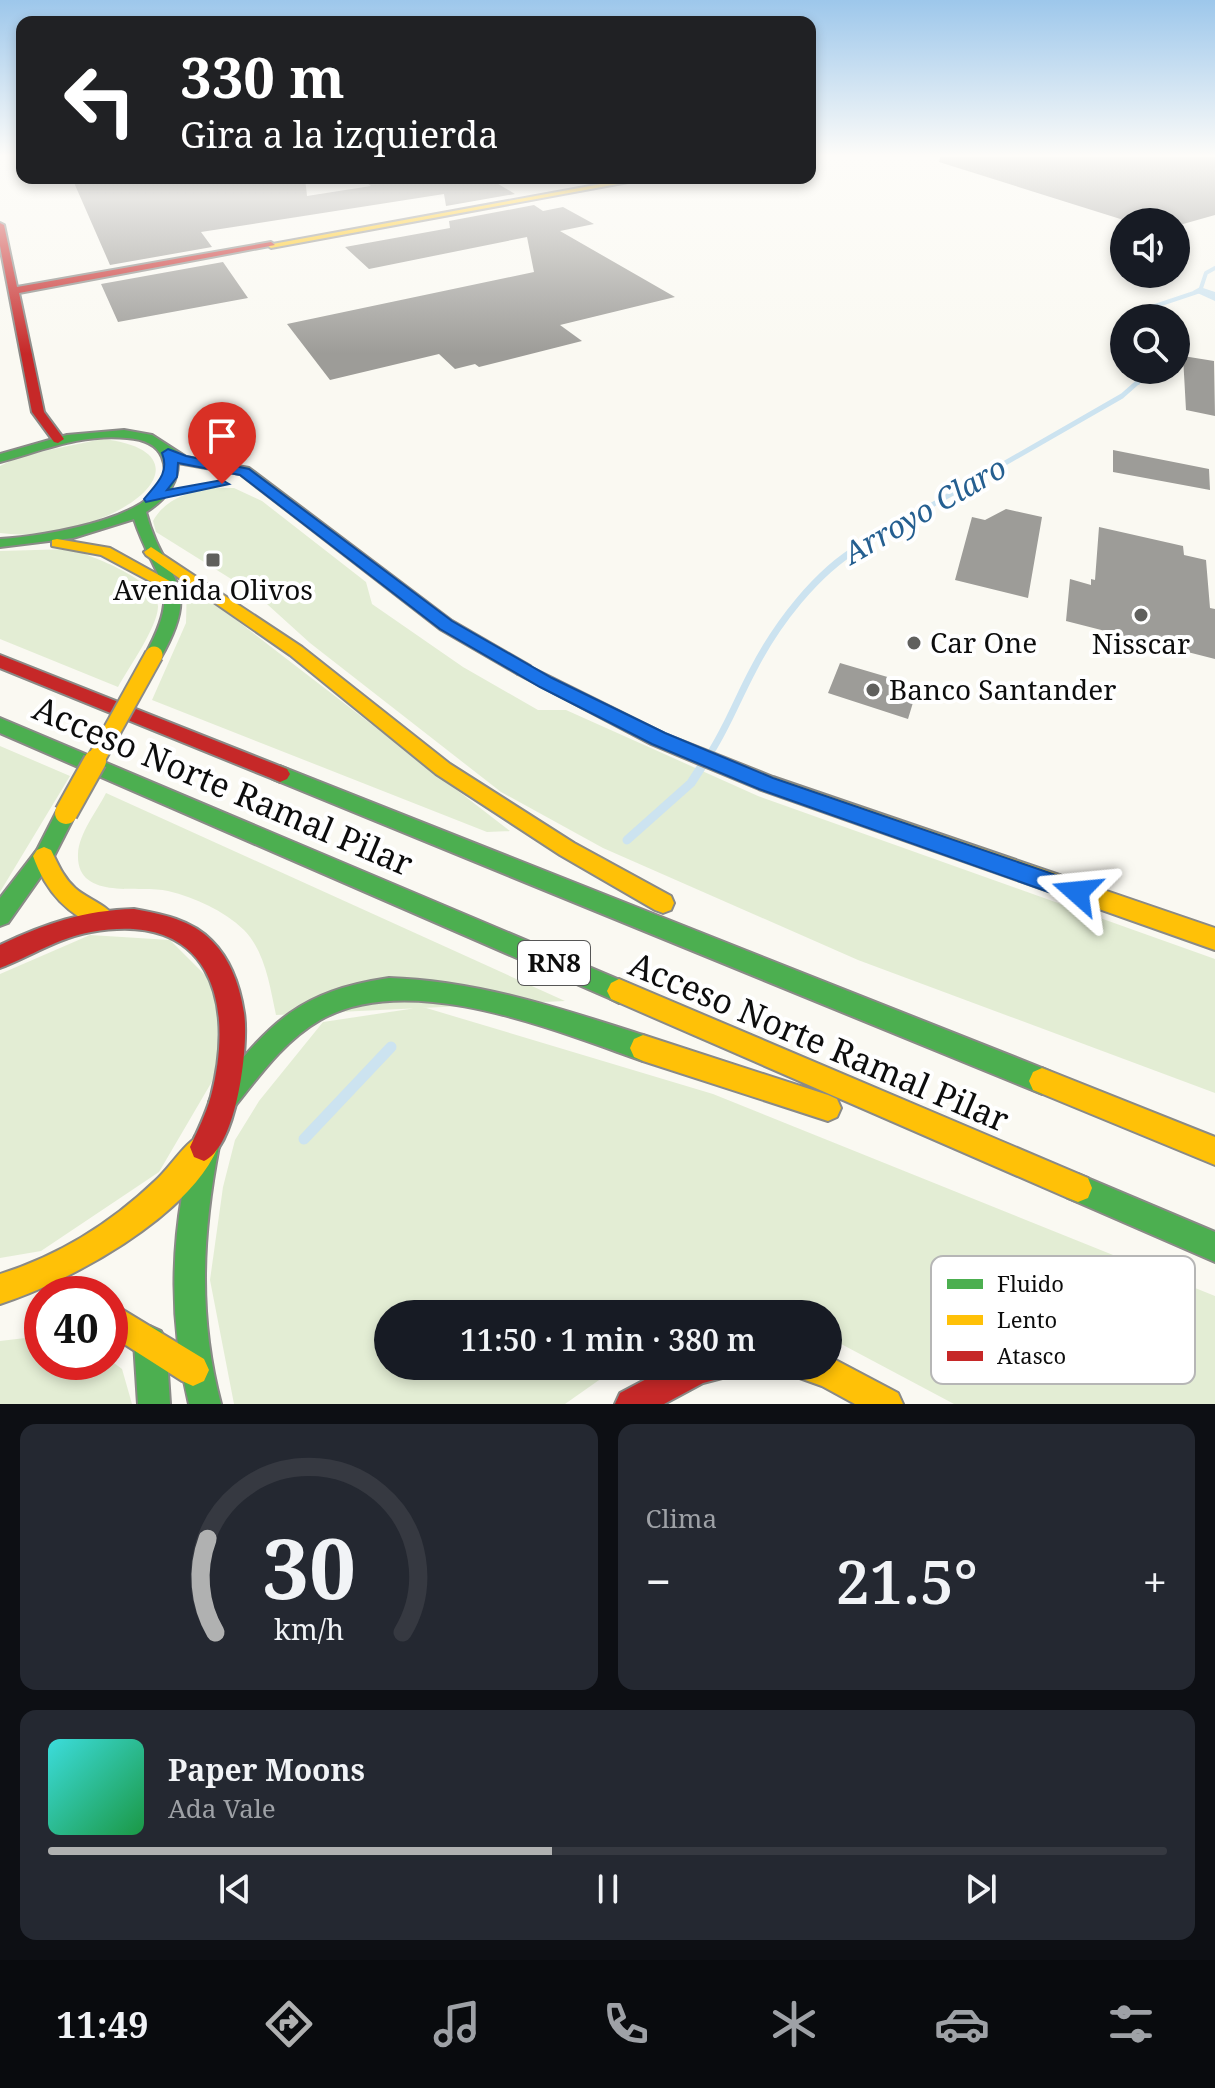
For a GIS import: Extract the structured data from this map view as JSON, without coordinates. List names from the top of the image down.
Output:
{
  "streets": {
    "main road": ["Acceso Norte Ramal Pilar", "RN8"]
  },
  "water": ["Arroyo Claro"],
  "places": {
    "transit": ["Avenida Olivos"],
    "other": ["Nisscar", "Car One", "Banco Santander"]
  },
  "legend": ["Fluido", "Lento", "Atasco"],
  "page": {
    "turn": ["330 m", "Gira a la izquierda"],
    "limit": "40",
    "trip": "11:50 · 1 min · 380 m",
    "tile": "Clima",
    "heat": ["−", "21.5°", "+"],
    "song": ["Paper Moons", "Ada Vale"],
    "tabs": "11:49",
    "gauge": ["30", "km/h"]
  }
}
